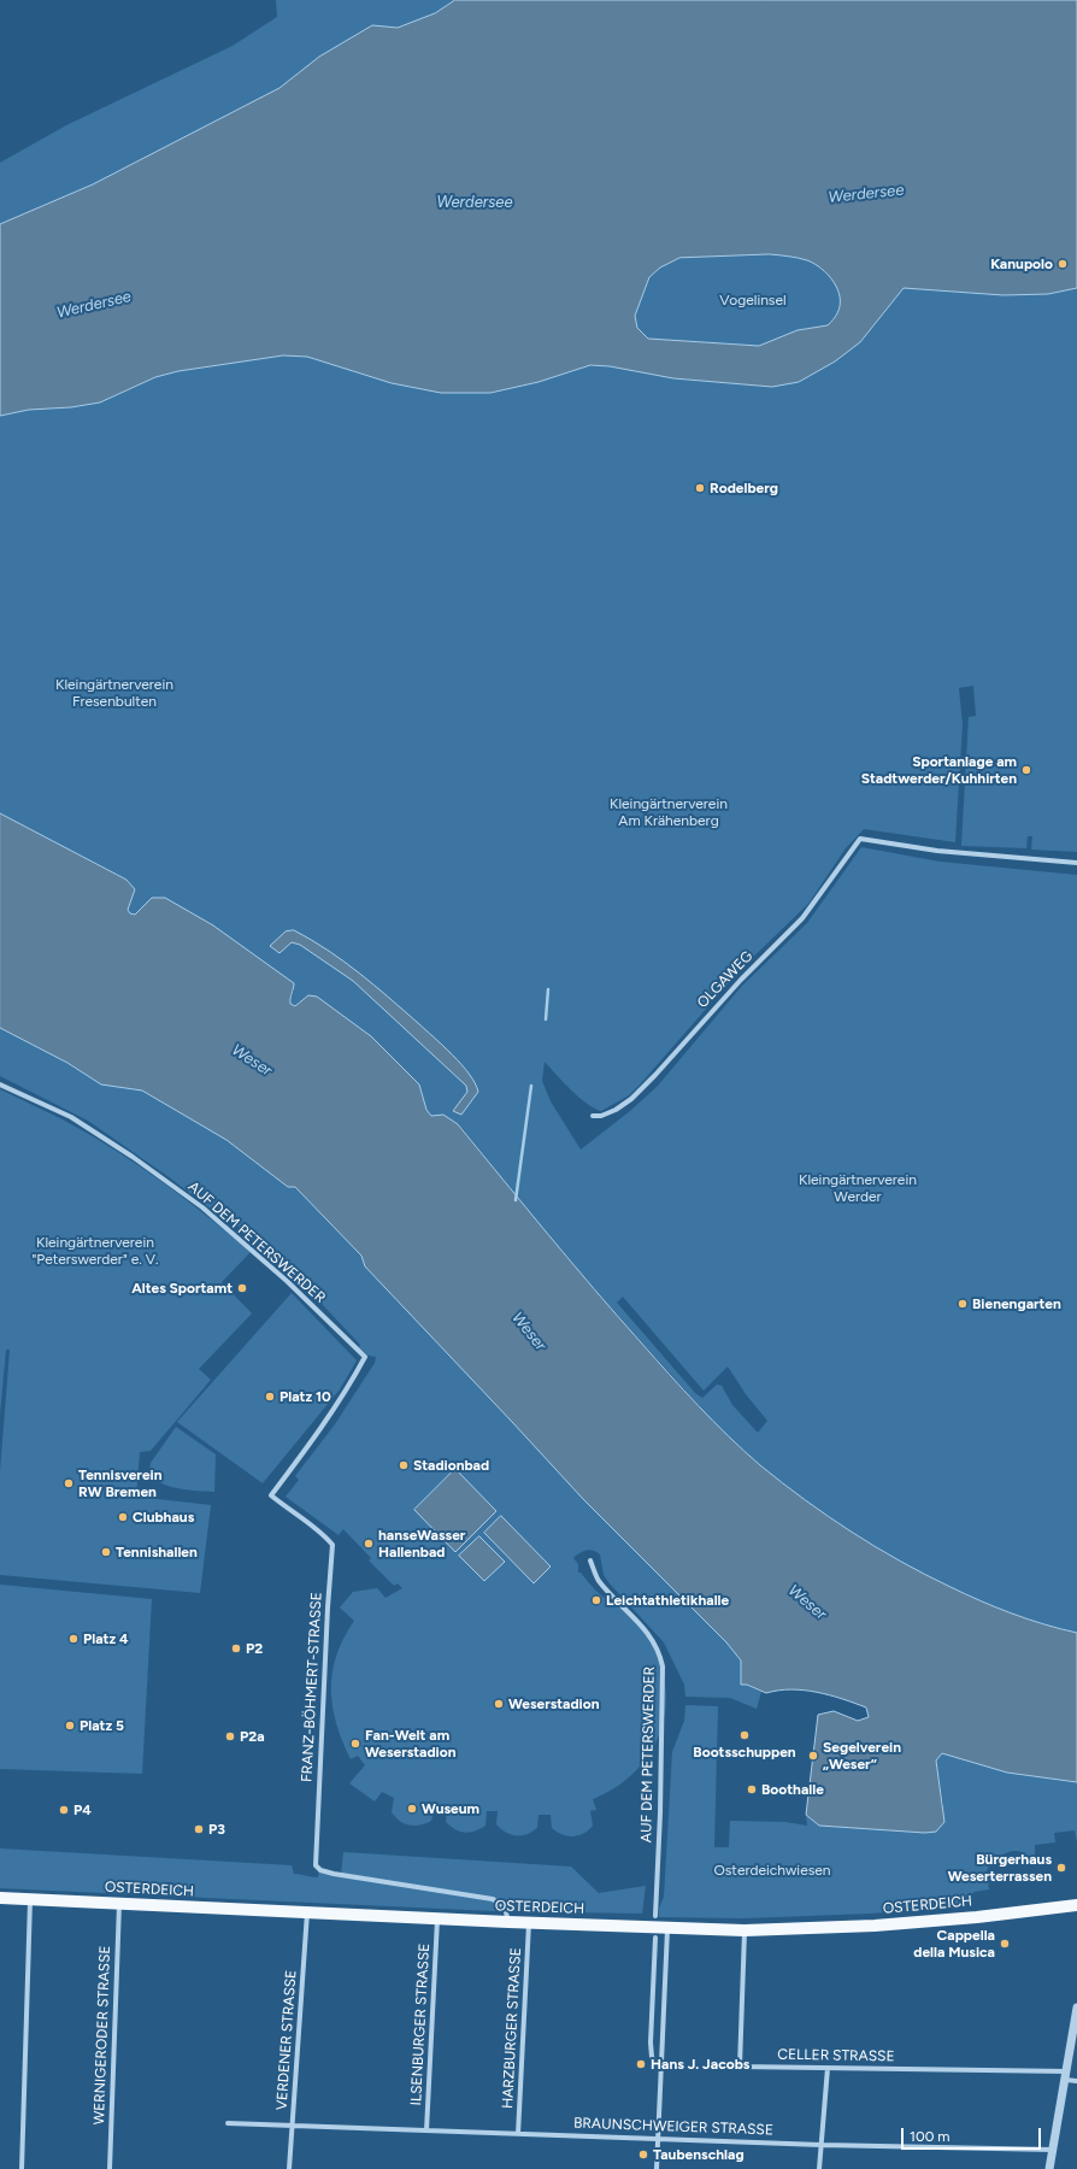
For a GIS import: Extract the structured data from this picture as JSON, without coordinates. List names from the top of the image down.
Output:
{
  "streets": {
    "main road": ["OSTERDEICH"],
    "street": [
      "OLGAWEG",
      "AUF DEM PETERSWERDER",
      "FRANZ-BÖHMERT-STRASSE",
      "ILSENBURGER STRASSE",
      "HARZBURGER STRASSE",
      "WERNIGERODER STRASSE",
      "VERDENER STRASSE",
      "CELLER STRASSE",
      "BRAUNSCHWEIGER STRASSE"
    ]
  },
  "crossings": [
    ["AUF DEM PETERSWERDER", "FRANZ-BÖHMERT-STRASSE"],
    ["FRANZ-BÖHMERT-STRASSE", "OSTERDEICH"],
    ["OSTERDEICH", "ILSENBURGER STRASSE"],
    ["OSTERDEICH", "HARZBURGER STRASSE"],
    ["OSTERDEICH", "WERNIGERODER STRASSE"],
    ["OSTERDEICH", "VERDENER STRASSE"],
    ["OSTERDEICH", "CELLER STRASSE"],
    ["ILSENBURGER STRASSE", "BRAUNSCHWEIGER STRASSE"],
    ["HARZBURGER STRASSE", "BRAUNSCHWEIGER STRASSE"],
    ["VERDENER STRASSE", "BRAUNSCHWEIGER STRASSE"]
  ],
  "water": ["Werdersee", "Weser"],
  "parks": [
    "Vogelinsel",
    "Kleingärtnerverein Fresenbulten",
    "Kleingärtnerverein Am Krähenberg",
    "Kleingärtnerverein Werder",
    "Kleingärtnerverein \"Peterswerder\" e. V.",
    "Osterdeichwiesen"
  ],
  "places": [
    "Kanupolo",
    "Rodelberg",
    "Sportanlage am Stadtwerder/Kuhhirten",
    "Altes Sportamt",
    "Bienengarten",
    "Platz 10",
    "Stadionbad",
    "Tennisverein RW Bremen",
    "Clubhaus",
    "hanseWasser Hallenbad",
    "Tennishallen",
    "Leichtathletikhalle",
    "Platz 4",
    "P2",
    "Weserstadion",
    "Platz 5",
    "Bootsschuppen",
    "P2a",
    "Fan-Welt am Weserstadion",
    "Segelverein „Weser“",
    "Boothalle",
    "Wuseum",
    "P4",
    "P3",
    "Bürgerhaus Weserterrassen",
    "Cappella della Musica",
    "Hans J. Jacobs",
    "Taubenschlag"
  ],
  "scale_bar": "100 m"
}
